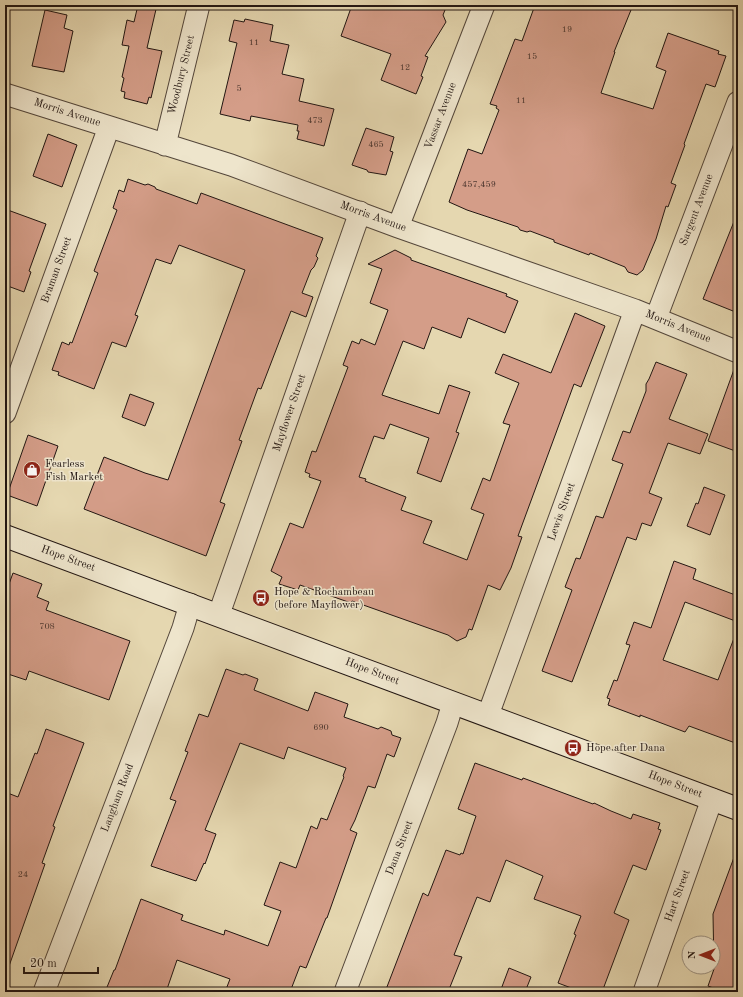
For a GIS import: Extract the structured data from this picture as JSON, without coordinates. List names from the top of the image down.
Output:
{
  "streets": {
    "main road": ["Hope Street"],
    "street": [
      "Woodbury Street",
      "Morris Avenue",
      "Vassar Avenue",
      "Sargent Avenue",
      "Braman Street",
      "Mayflower Street",
      "Lewis Street",
      "Langham Road",
      "Dana Street",
      "Hart Street"
    ]
  },
  "crossings": [
    ["Woodbury Street", "Morris Avenue"],
    ["Morris Avenue", "Vassar Avenue"],
    ["Morris Avenue", "Sargent Avenue"],
    ["Morris Avenue", "Braman Street"],
    ["Morris Avenue", "Mayflower Street"],
    ["Morris Avenue", "Lewis Street"],
    ["Mayflower Street", "Hope Street"],
    ["Lewis Street", "Hope Street"],
    ["Hope Street", "Langham Road"],
    ["Hope Street", "Dana Street"],
    ["Hope Street", "Hart Street"]
  ],
  "places": {
    "shop": ["Fearless Fish Market"],
    "bus stop": ["Hope & Rochambeau (before Mayflower)", "Hope after Dana"]
  },
  "house_numbers": [
    "19",
    "11",
    "15",
    "12",
    "5",
    "11",
    "473",
    "465",
    "457,459",
    "708",
    "690",
    "24"
  ],
  "scale_bar": "20 m",
  "north": "left"
}
